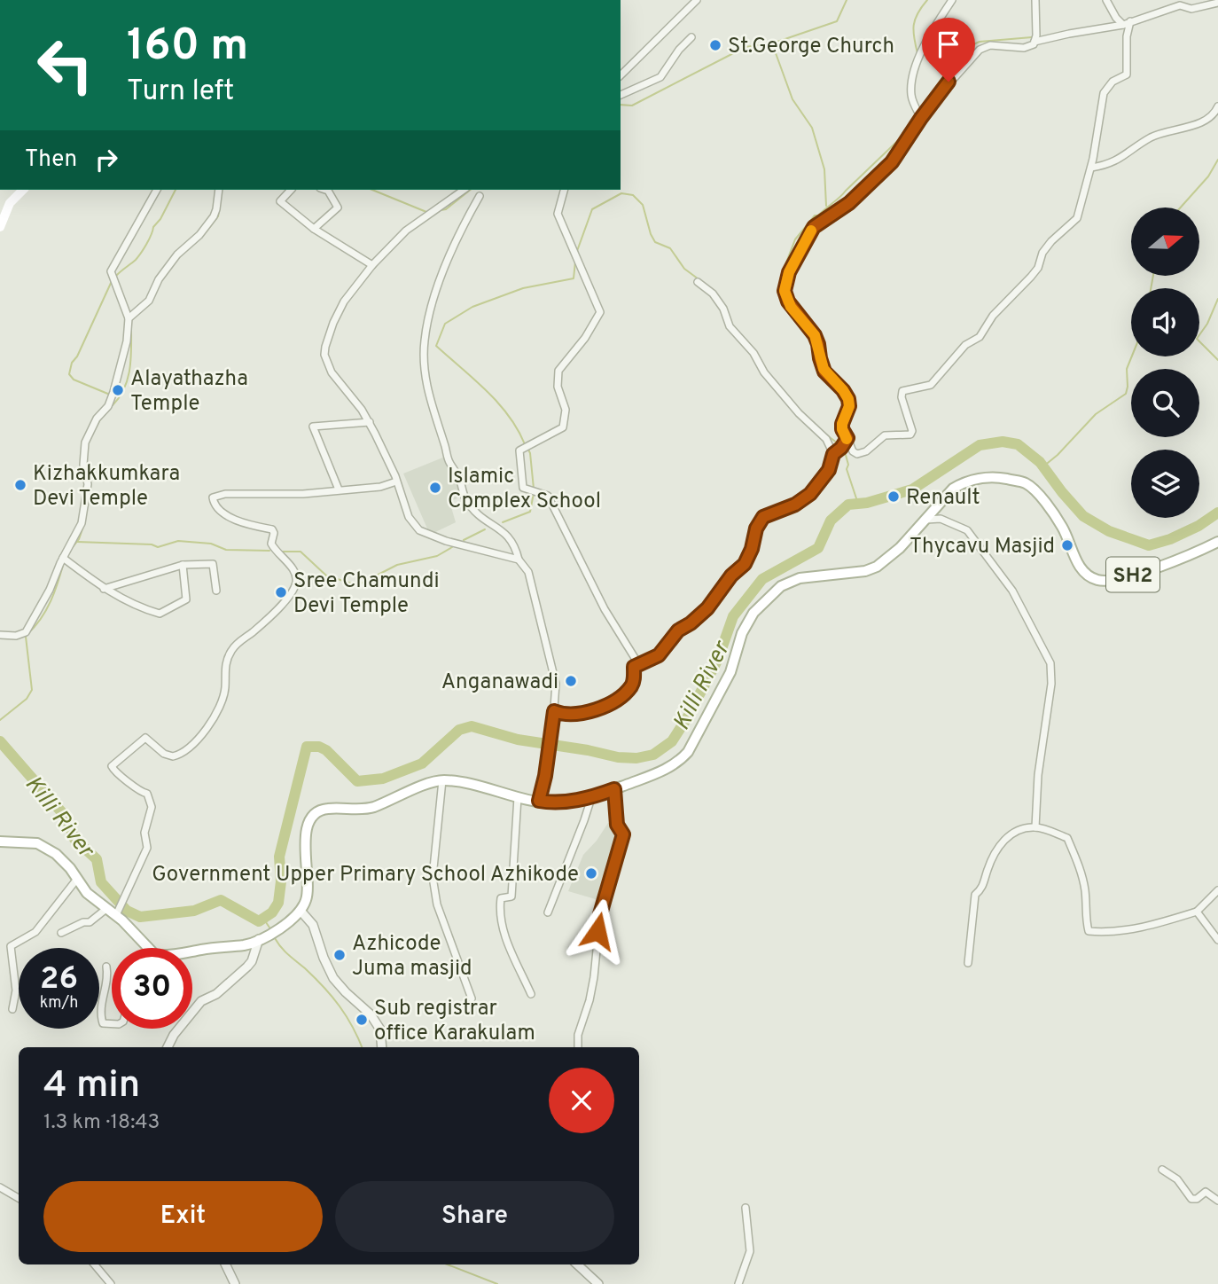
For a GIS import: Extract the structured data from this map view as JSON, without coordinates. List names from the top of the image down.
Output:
{
  "streets": {
    "main road": ["SH2"]
  },
  "water": ["Killi River"],
  "places": [
    "St.George Church",
    "Alayathazha Temple",
    "Kizhakkumkara Devi Temple",
    "Islamic Cpmplex School",
    "Renault",
    "Thycavu Masjid",
    "Sree Chamundi Devi Temple",
    "Anganawadi",
    "Government Upper Primary School Azhikode",
    "Azhicode Juma masjid",
    "Sub registrar office Karakulam"
  ],
  "north": "right",
  "page": {
    "turn": ["160 m", "Turn left"],
    "then": "Then",
    "speed": "26 km/h",
    "limit": "30",
    "heading": ["4 min", "1.3 km · 18:43"],
    "buttons": ["Exit", "Share"]
  }
}
